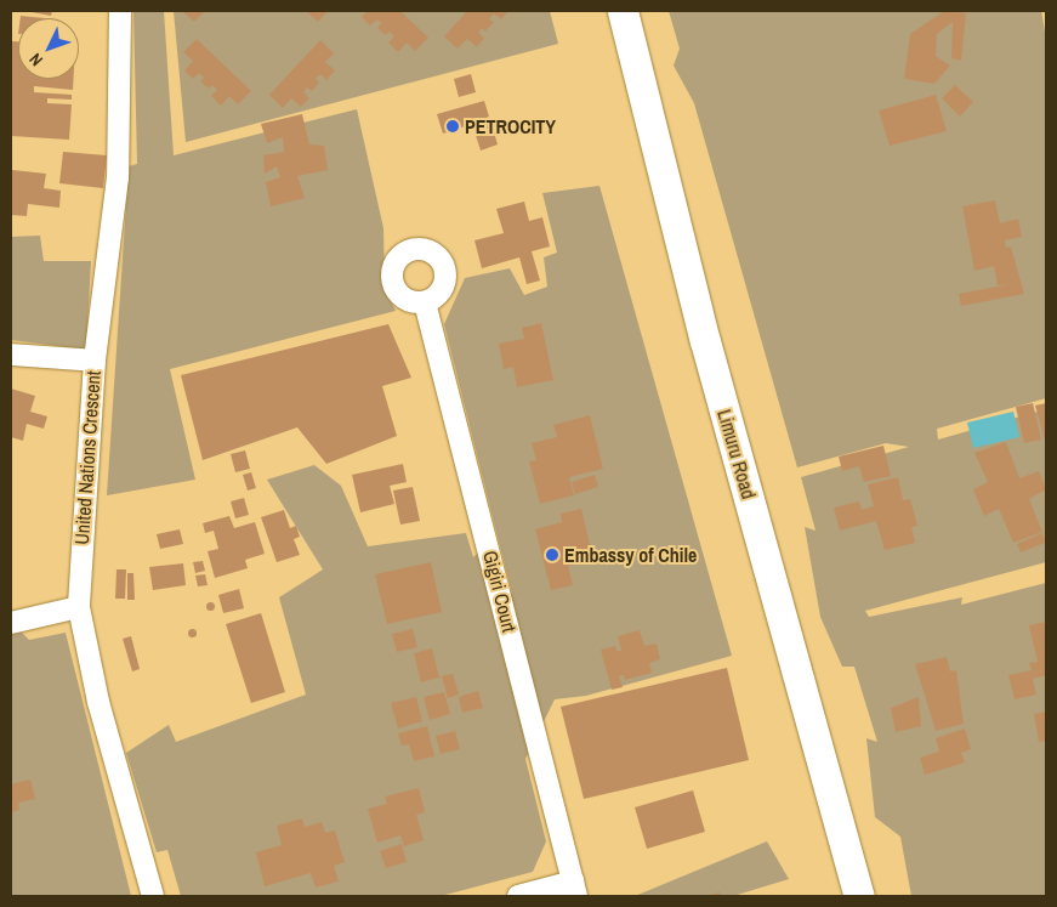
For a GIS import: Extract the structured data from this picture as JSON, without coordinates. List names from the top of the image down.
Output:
{
  "streets": {
    "main road": ["Limuru Road"],
    "street": ["United Nations Crescent", "Gigiri Court"]
  },
  "places": ["PETROCITY", "Embassy of Chile"],
  "north": "bottom left"
}
